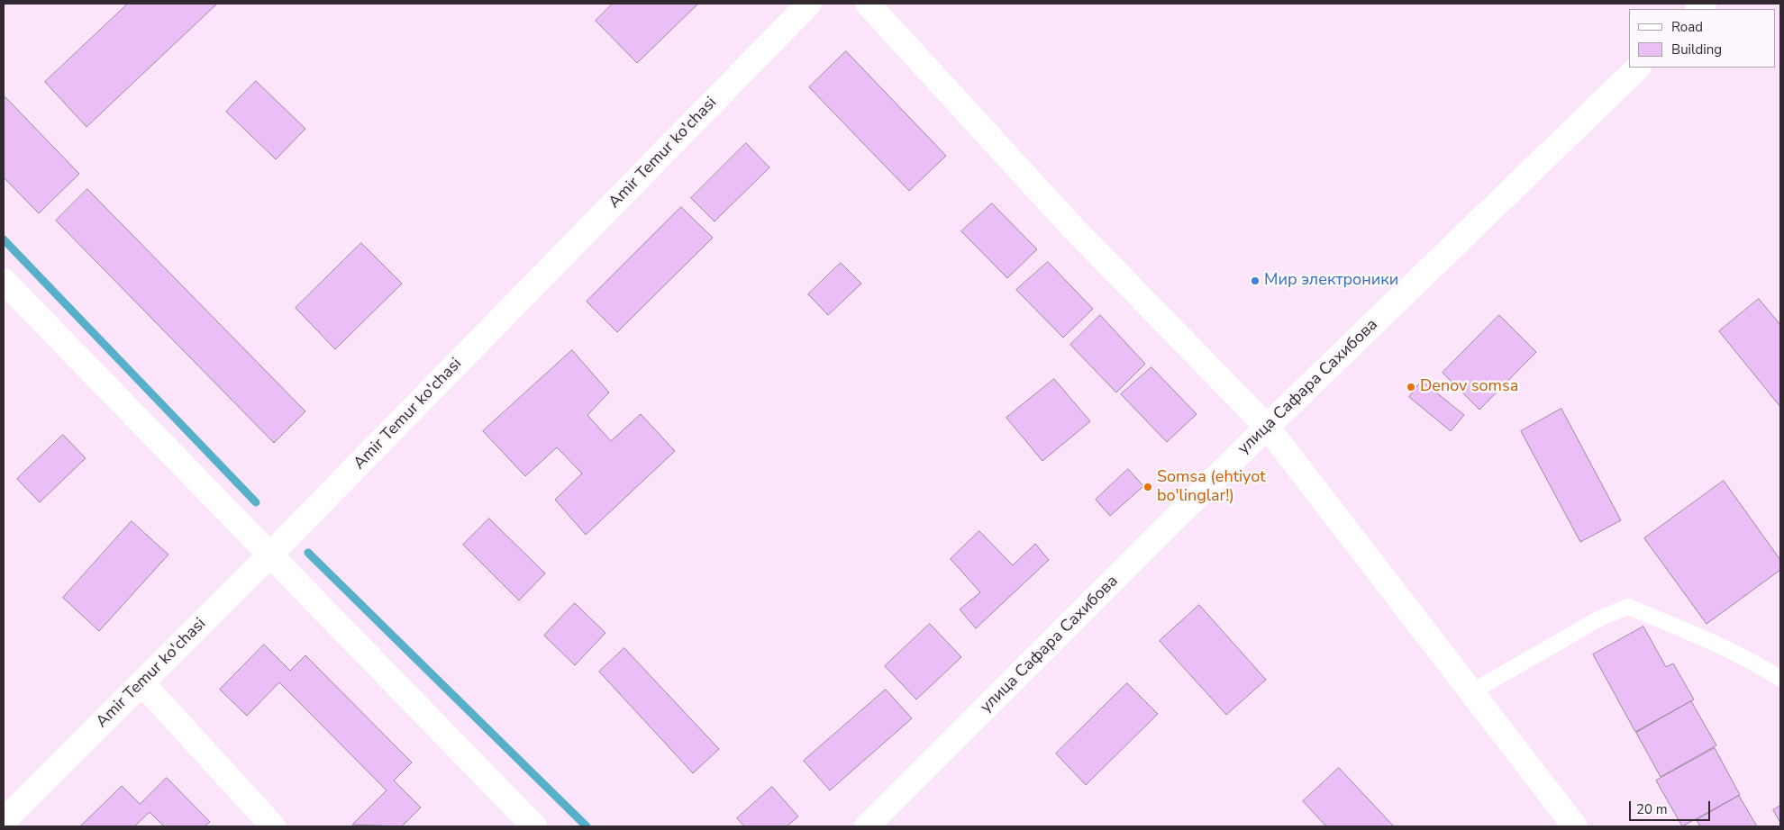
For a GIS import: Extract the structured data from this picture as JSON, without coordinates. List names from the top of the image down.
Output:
{
  "streets": {
    "street": ["Amir Temur ko'chasi", "улица Сафара Сахибова"]
  },
  "places": ["Мир электроники", "Denov somsa", "Somsa (ehtiyot bo'linglar!)"],
  "legend": ["Road", "Building"],
  "scale_bar": "20 m"
}
